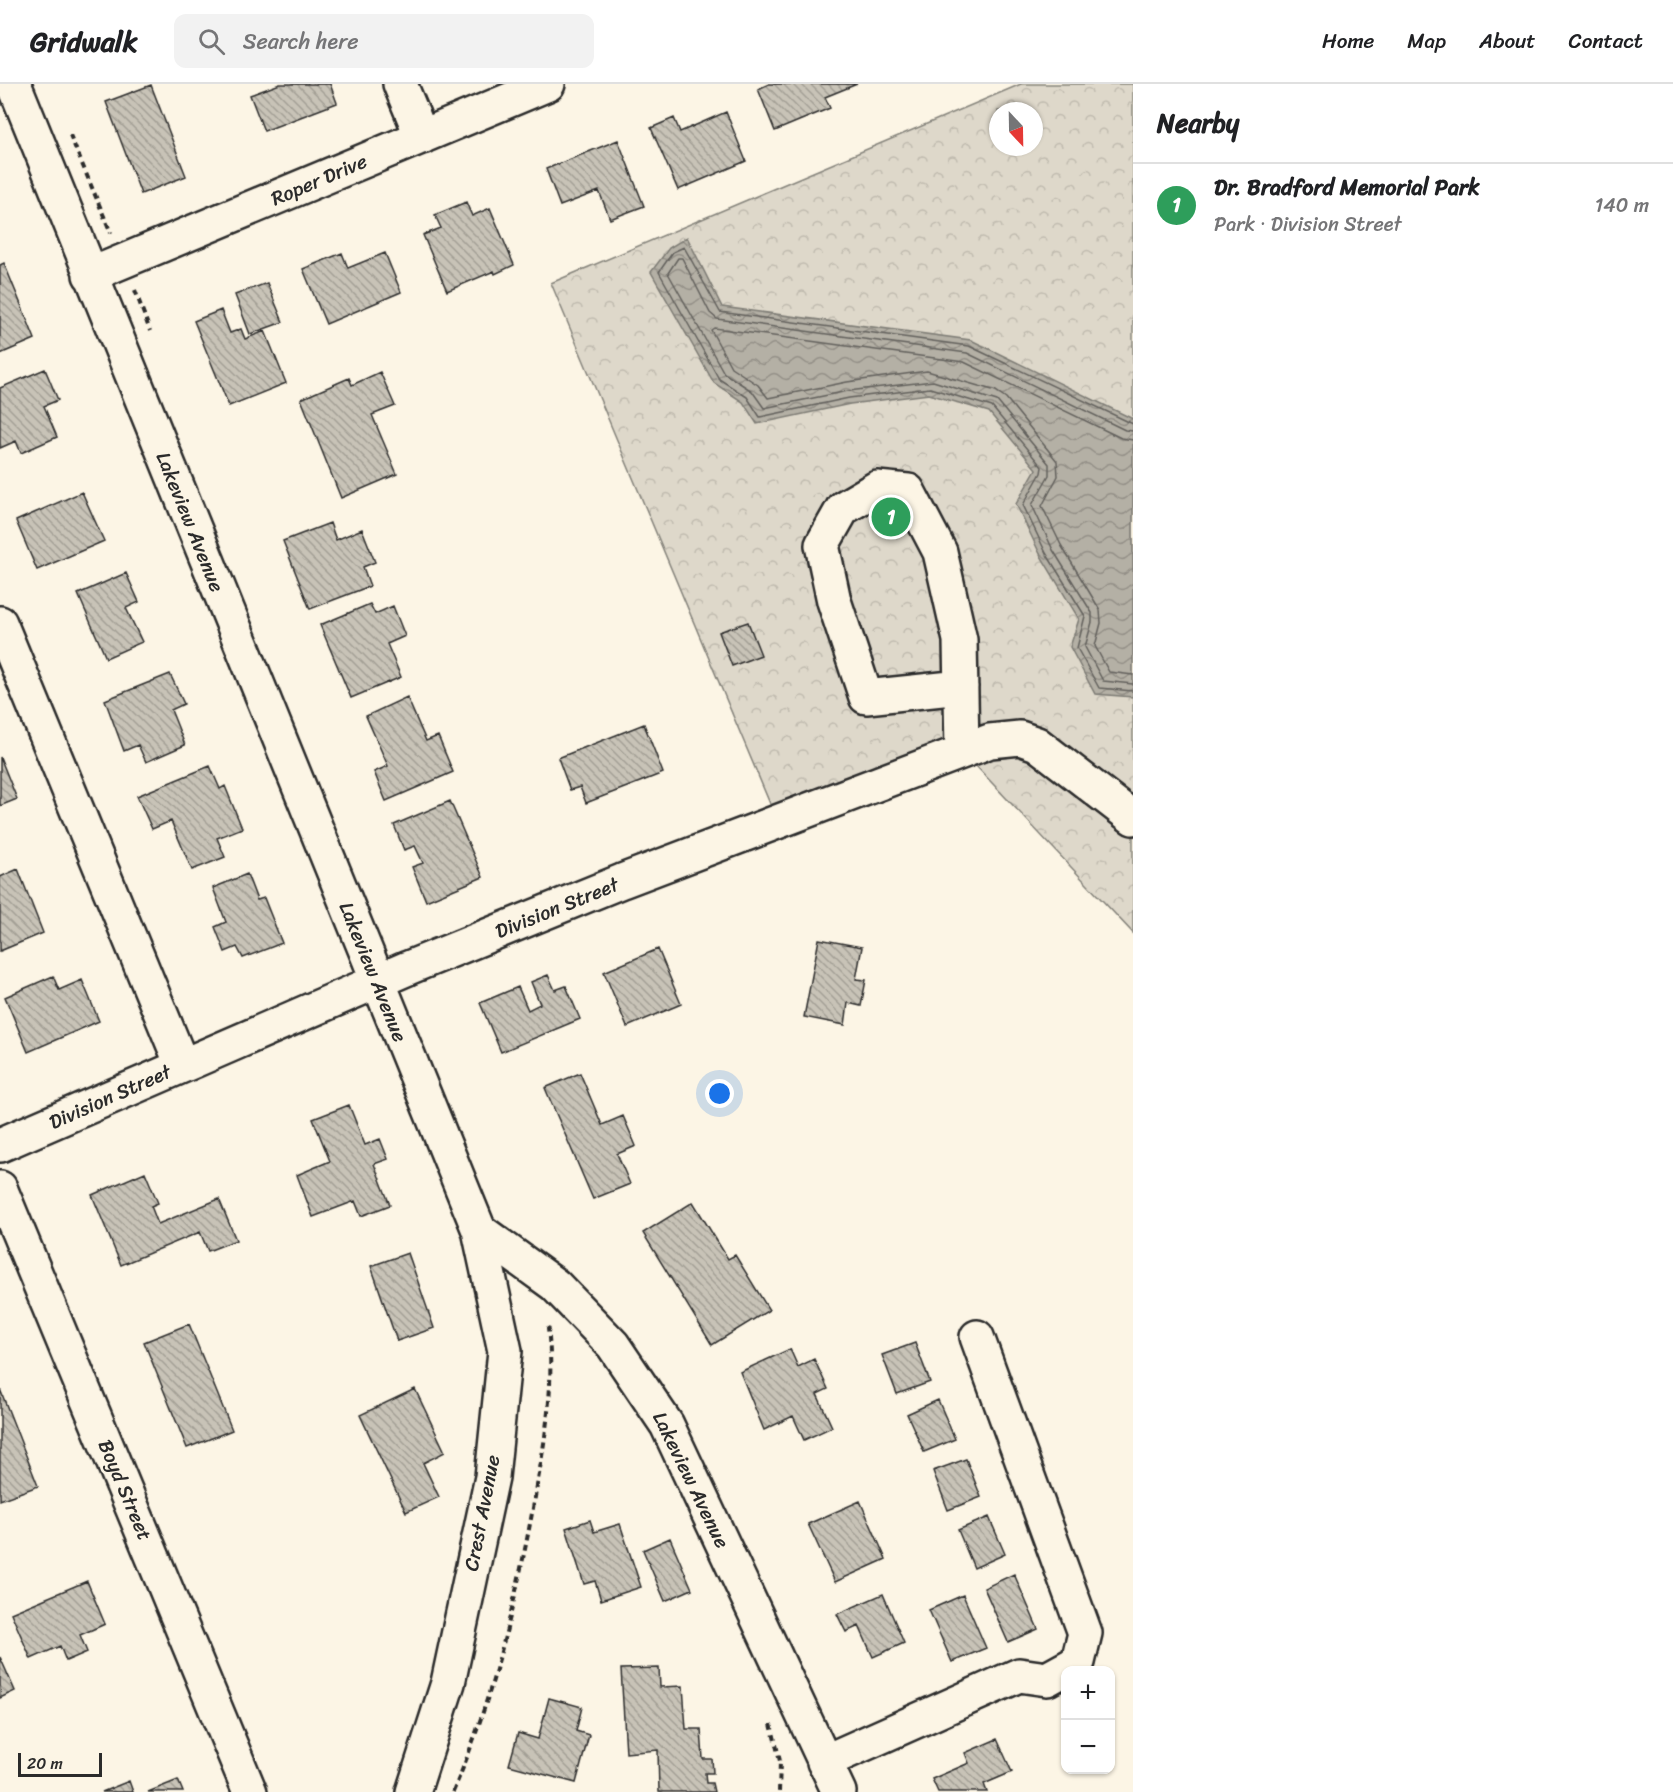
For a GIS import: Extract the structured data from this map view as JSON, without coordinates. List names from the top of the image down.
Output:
{
  "streets": {
    "street": [
      "Roper Drive",
      "Lakeview Avenue",
      "Division Street",
      "Boyd Street",
      "Crest Avenue"
    ]
  },
  "crossings": [
    ["Roper Drive", "Lakeview Avenue"],
    ["Lakeview Avenue", "Division Street"],
    ["Lakeview Avenue", "Crest Avenue"]
  ],
  "scale_bar": "20 m",
  "north": "bottom",
  "page": {
    "header": "Gridwalk",
    "search": "Search here",
    "nav": [
      "Home",
      "Map",
      "About",
      "Contact"
    ],
    "heading": "Nearby",
    "list": [
      {
        "mark": "1",
        "name": "Dr. Bradford Memorial Park",
        "note": "Park · Division Street",
        "value": "140 m"
      }
    ],
    "pins": "1",
    "map_buttons": ["+", "−"],
    "scale": "20 m"
  }
}
